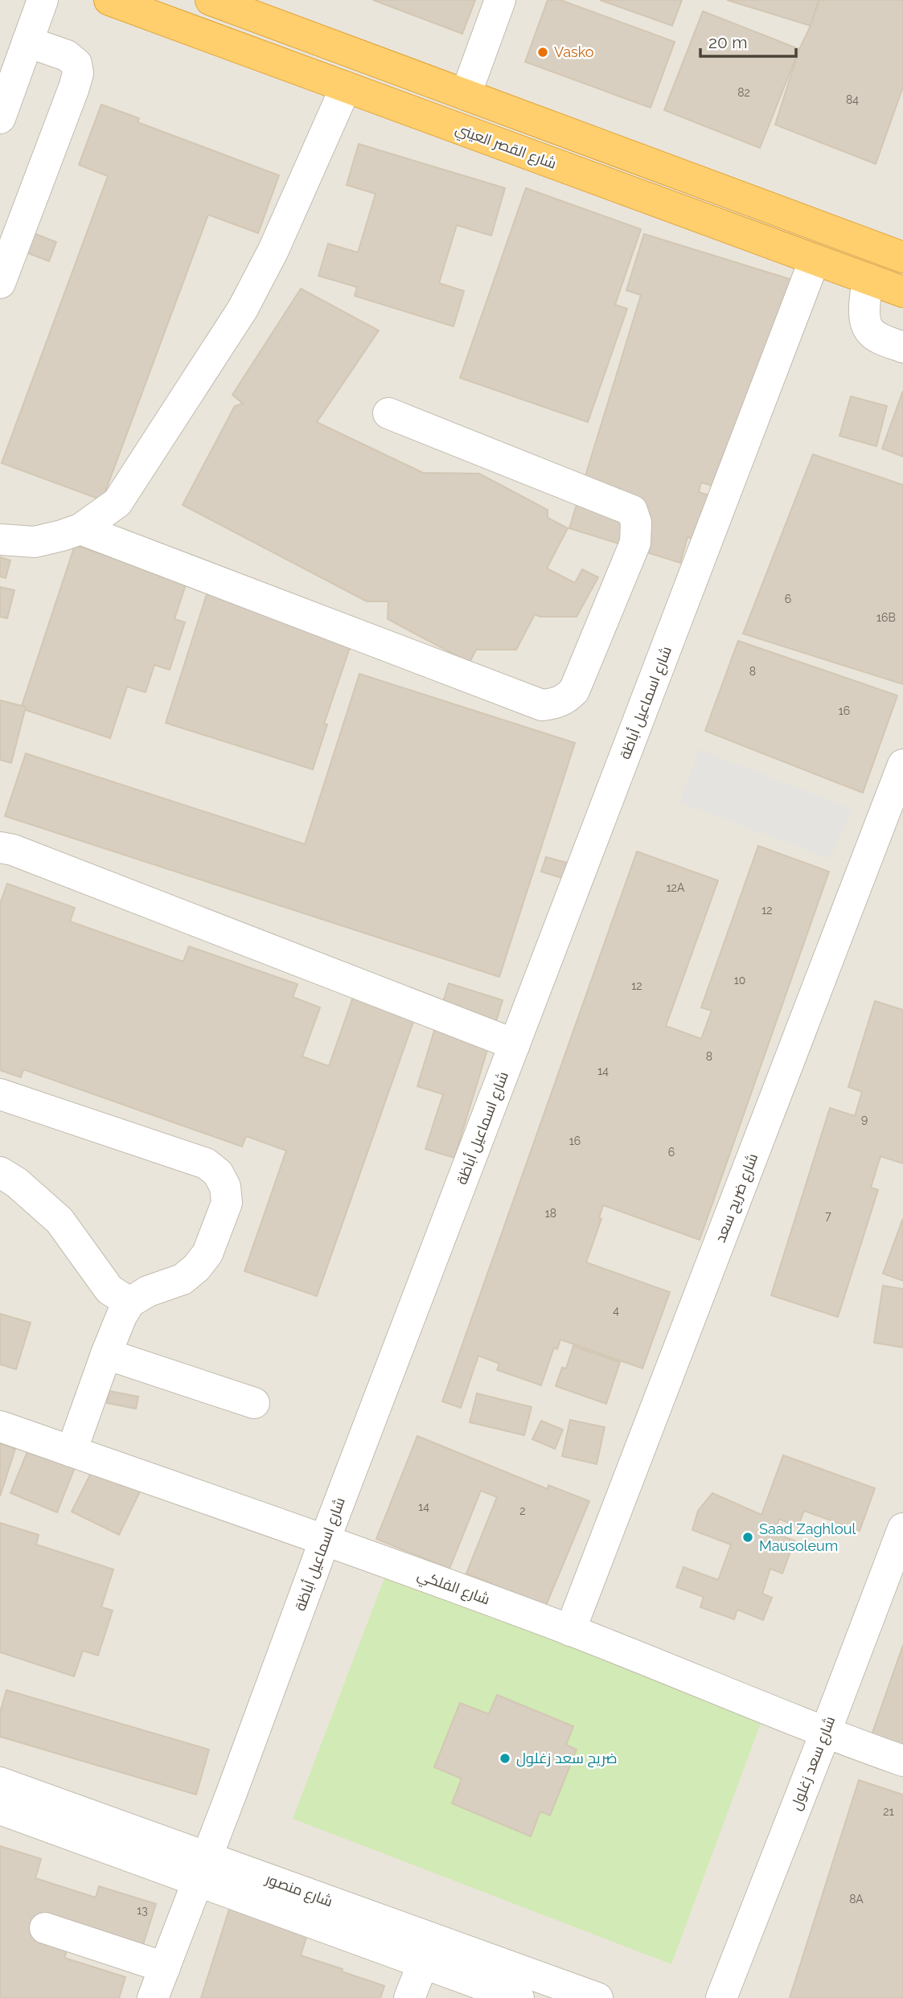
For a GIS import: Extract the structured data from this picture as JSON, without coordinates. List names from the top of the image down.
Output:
{
  "streets": {
    "highway": ["شارع القصر العيني"],
    "street": [
      "شارع اسماعيل أباظة",
      "شارع ضريح سعد",
      "شارع الفلكي",
      "شارع سعد زغلول",
      "شارع منصور"
    ]
  },
  "crossings": [
    ["شارع القصر العيني", "شارع اسماعيل أباظة"],
    ["شارع اسماعيل أباظة", "شارع الفلكي"],
    ["شارع اسماعيل أباظة", "شارع منصور"],
    ["شارع ضريح سعد", "شارع الفلكي"],
    ["شارع الفلكي", "شارع سعد زغلول"]
  ],
  "places": ["Vasko", "Saad Zaghloul Mausoleum", "ضريح سعد زغلول"],
  "house_numbers": [
    "82",
    "84",
    "6",
    "16B",
    "8",
    "16",
    "12A",
    "12",
    "10",
    "12",
    "8",
    "14",
    "9",
    "16",
    "6",
    "18",
    "7",
    "4",
    "14",
    "2",
    "21",
    "8A",
    "13"
  ],
  "scale_bar": "20 m"
}
